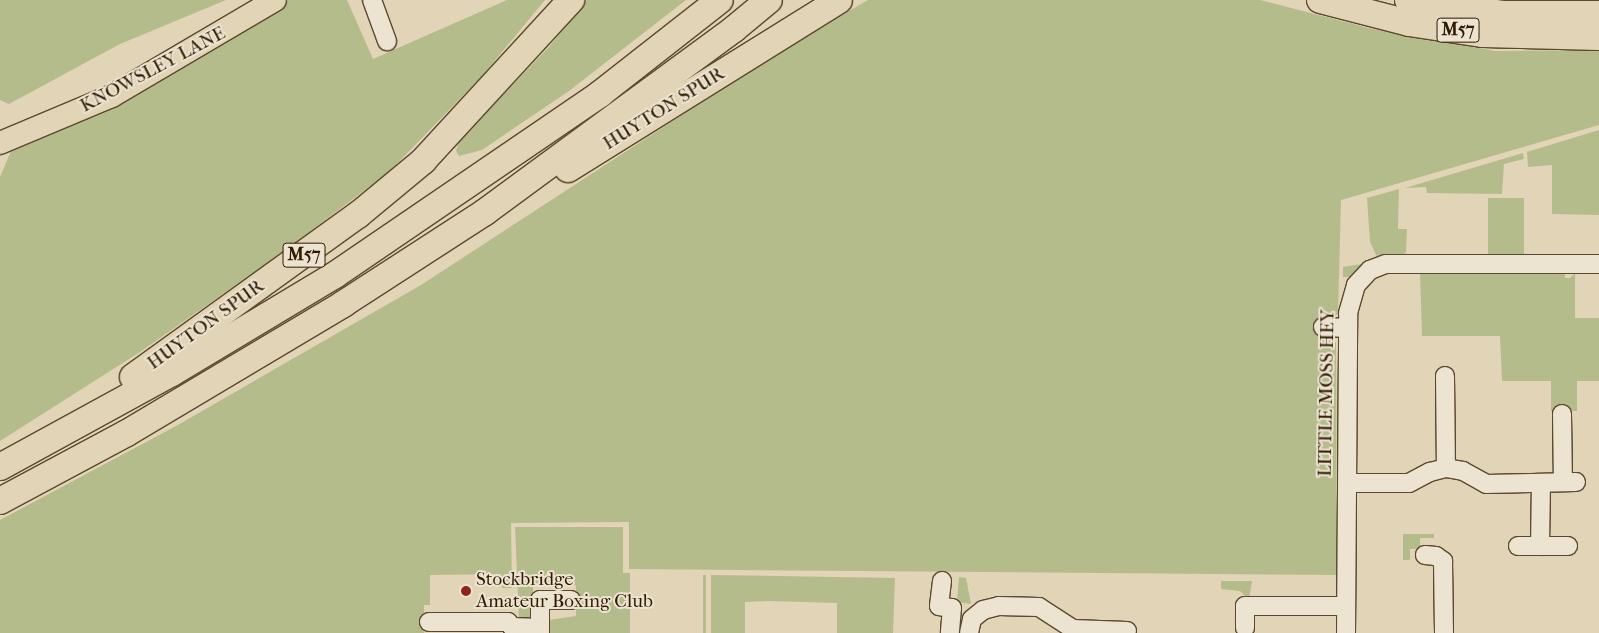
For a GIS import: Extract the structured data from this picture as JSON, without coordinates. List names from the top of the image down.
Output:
{
  "streets": {
    "highway": ["M57", "HUYTON SPUR"],
    "main road": ["KNOWSLEY LANE"],
    "street": ["LITTLE MOSS HEY"]
  },
  "crossings": [
    ["M57", "HUYTON SPUR"]
  ],
  "places": ["Stockbridge Amateur Boxing Club"]
}
